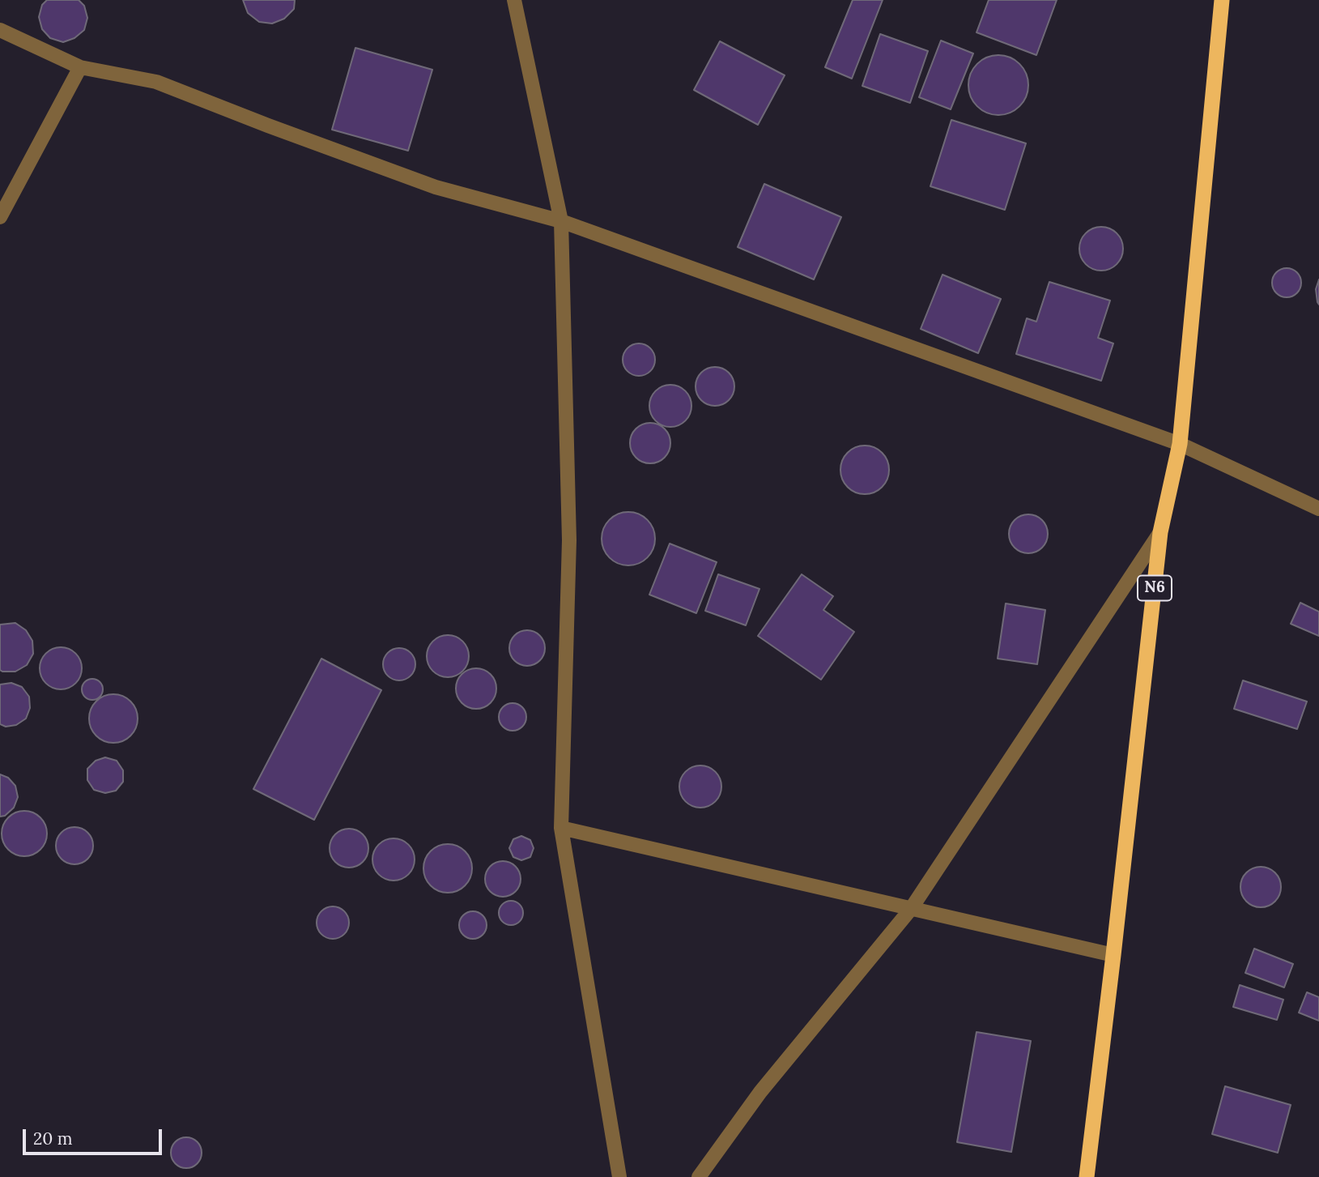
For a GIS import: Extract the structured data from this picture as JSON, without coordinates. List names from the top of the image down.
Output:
{
  "streets": {
    "highway": ["N6"]
  },
  "scale_bar": "20 m"
}
